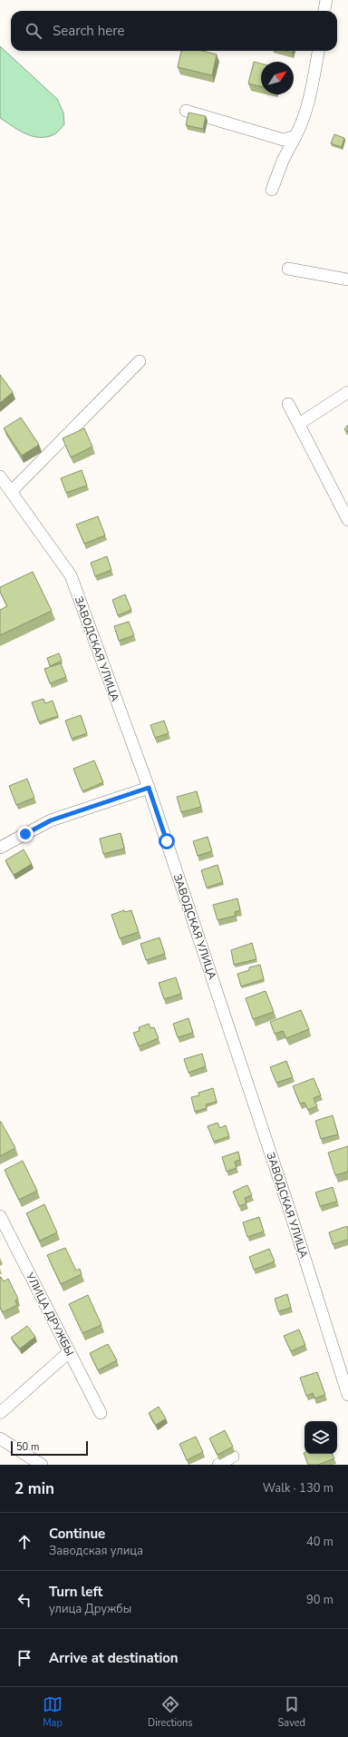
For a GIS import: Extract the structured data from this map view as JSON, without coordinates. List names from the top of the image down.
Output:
{
  "streets": {
    "street": ["ЗАВОДСКАЯ УЛИЦА", "УЛИЦА ДРУЖБЫ"]
  },
  "scale_bar": "50 m",
  "north": "top right",
  "page": {
    "search": "Search here",
    "scale": "50 m",
    "heading": ["2 min", "Walk · 130 m"],
    "list": [
      ["Continue", "Заводская улица", "40 m"],
      ["Turn left", "улица Дружбы", "90 m"],
      "Arrive at destination"
    ],
    "nav": ["Map", "Directions", "Saved"]
  }
}
